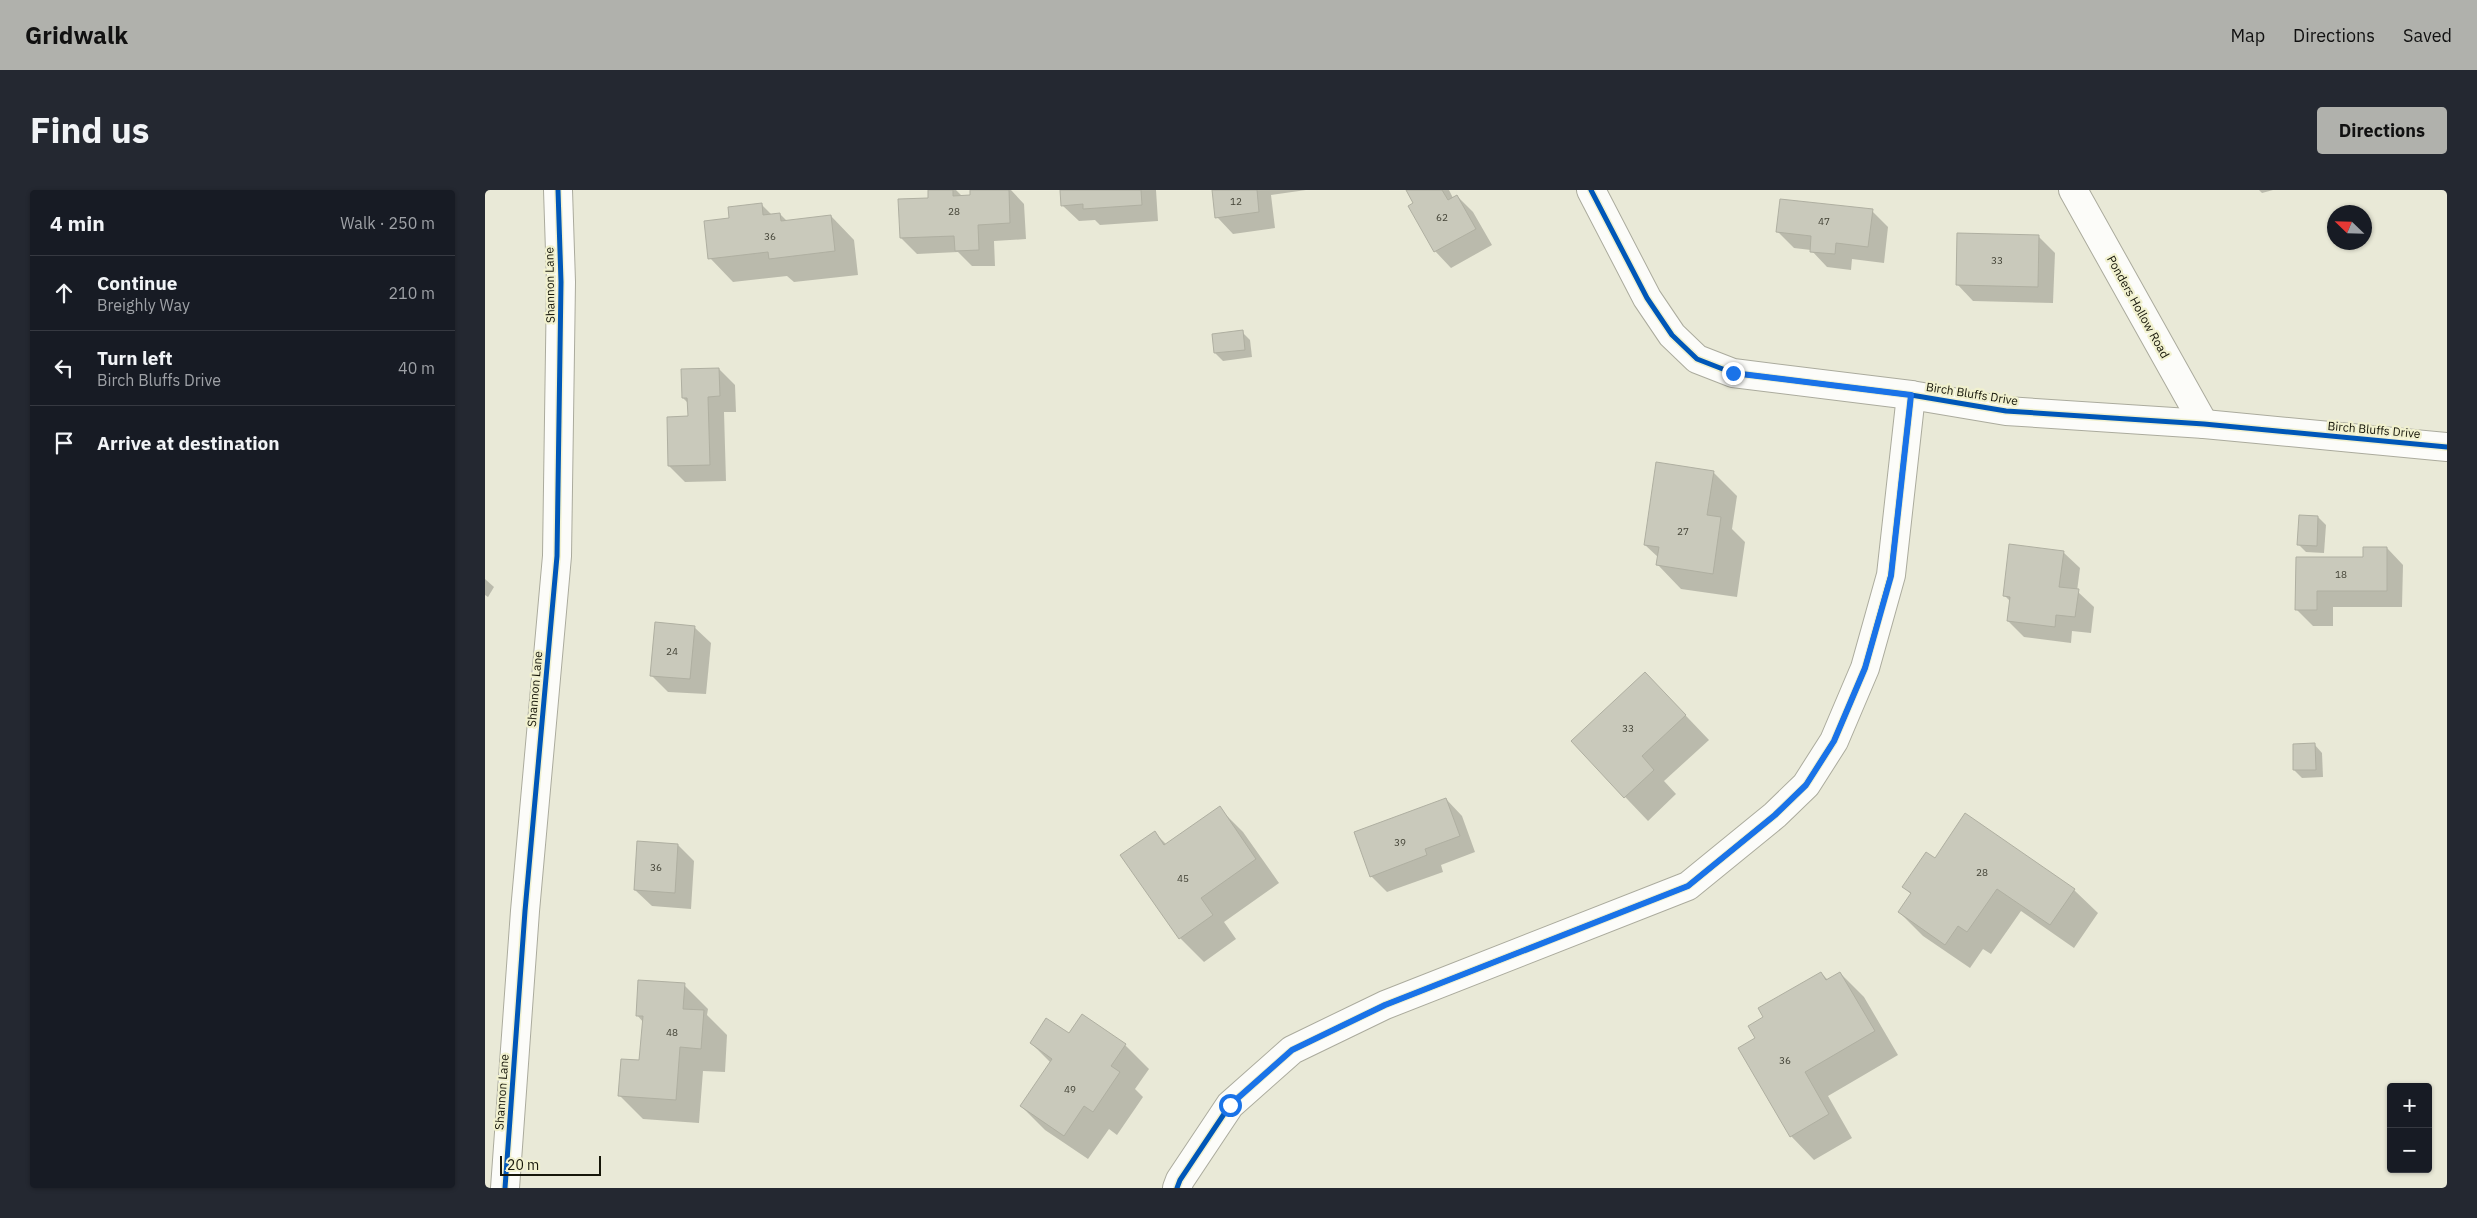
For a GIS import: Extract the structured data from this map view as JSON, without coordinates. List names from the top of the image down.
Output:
{
  "streets": {
    "street": ["Shannon Lane", "Ponders Hollow Road", "Birch Bluffs Drive"]
  },
  "crossings": [
    ["Ponders Hollow Road", "Birch Bluffs Drive"]
  ],
  "house_numbers": [
    "12",
    "28",
    "62",
    "47",
    "36",
    "33",
    "27",
    "18",
    "24",
    "33",
    "39",
    "36",
    "28",
    "45",
    "48",
    "36",
    "49"
  ],
  "scale_bar": "20 m",
  "north": "top left",
  "page": {
    "header": "Gridwalk",
    "nav": ["Map", "Directions", "Saved"],
    "title": "Find us",
    "buttons": "Directions",
    "heading": ["4 min", "Walk · 250 m"],
    "list": [
      ["Continue", "Breighly Way", "210 m"],
      ["Turn left", "Birch Bluffs Drive", "40 m"],
      "Arrive at destination"
    ],
    "map_buttons": ["+", "−"],
    "scale": "20 m"
  }
}
